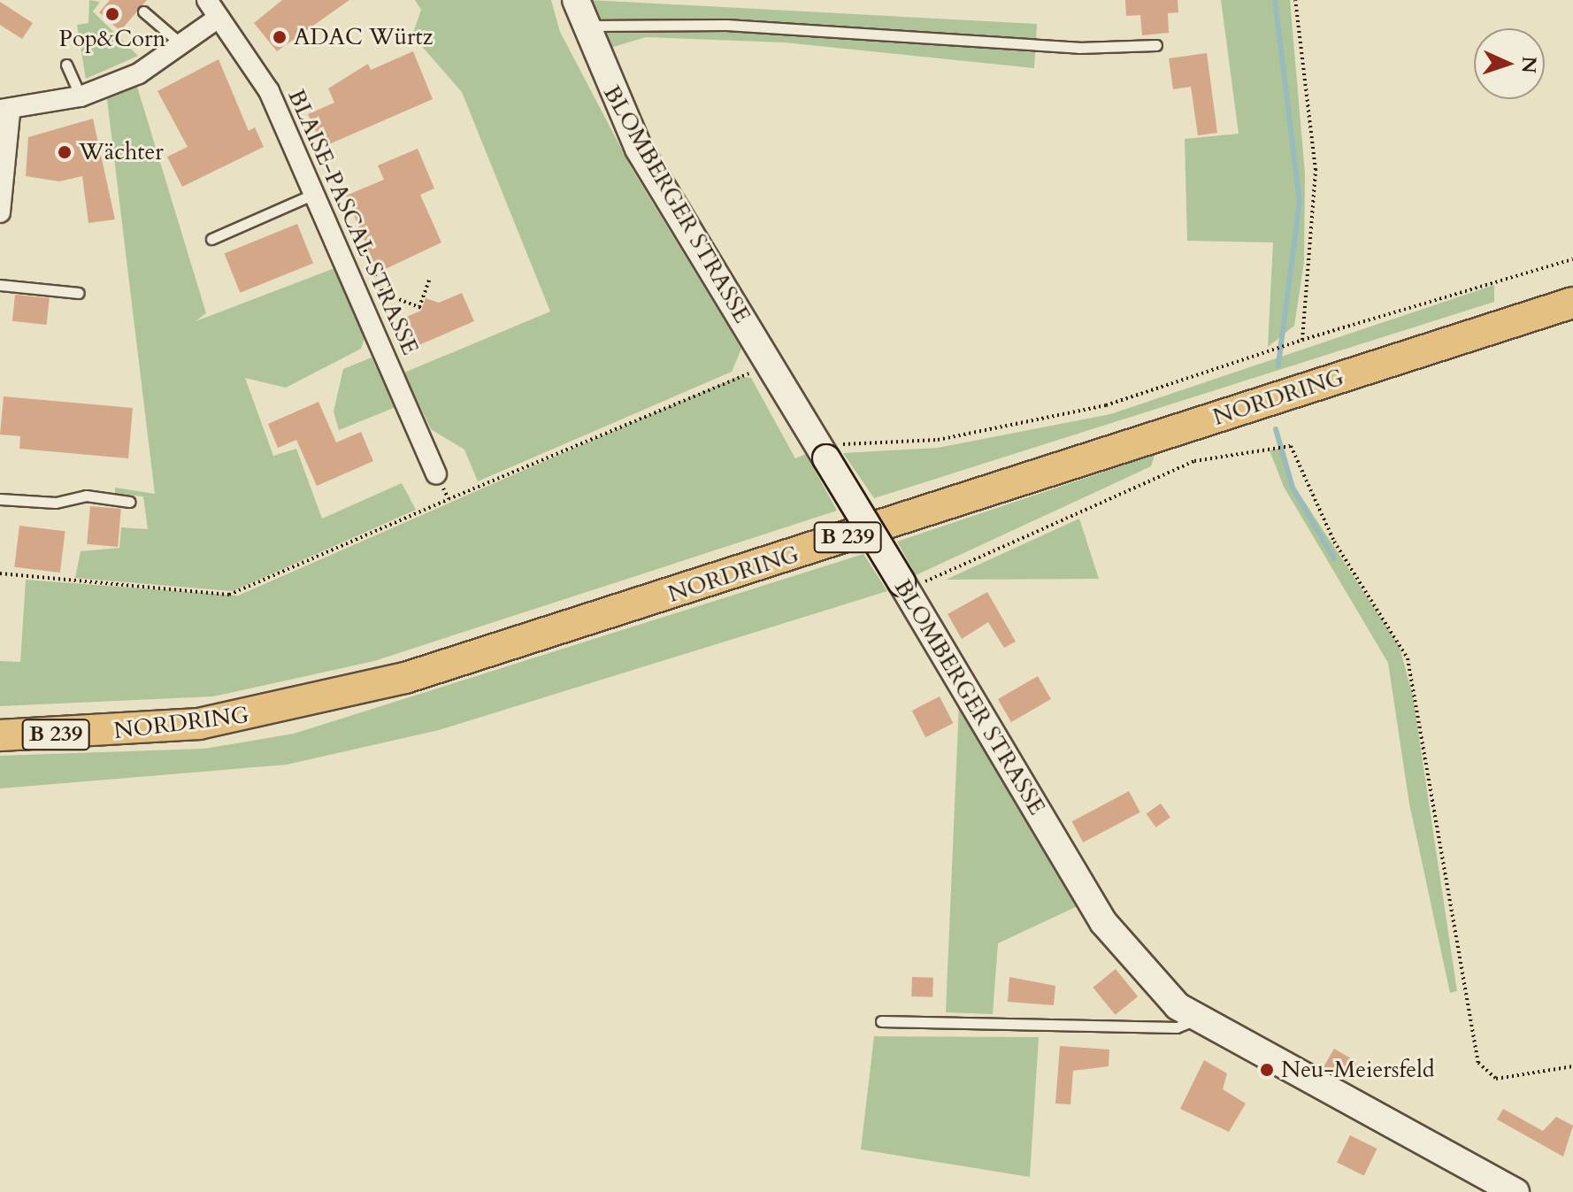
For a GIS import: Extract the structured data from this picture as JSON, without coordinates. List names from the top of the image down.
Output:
{
  "streets": {
    "main road": ["BLOMBERGER STRASSE", "NORDRING", "B 239"],
    "street": ["BLAISE-PASCAL-STRASSE"]
  },
  "places": [
    "Pop&Corn",
    "ADAC Würtz",
    "Wächter",
    "Neu-Meiersfeld"
  ],
  "north": "right"
}
